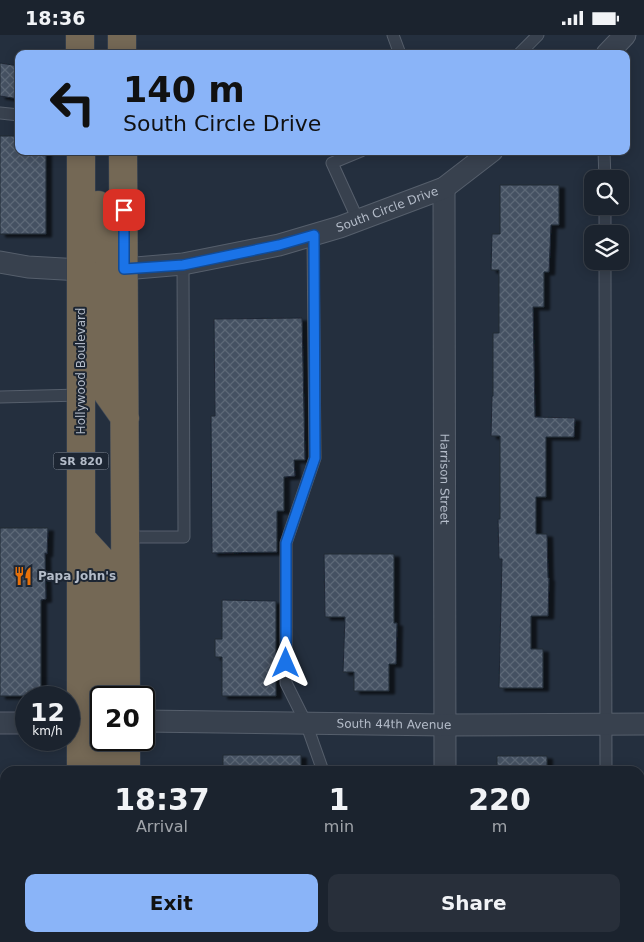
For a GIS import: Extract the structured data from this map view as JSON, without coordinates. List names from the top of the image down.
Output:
{
  "streets": {
    "highway": ["Hollywood Boulevard", "SR 820"],
    "street": ["South Circle Drive", "Harrison Street", "South 44th Avenue"]
  },
  "crossings": [
    ["South Circle Drive", "SR 820"],
    ["South Circle Drive", "Harrison Street"],
    ["Harrison Street", "South 44th Avenue"]
  ],
  "places": {
    "restaurant": ["Papa John's"]
  },
  "page": {
    "status": "18:36",
    "turn": ["140 m", "South Circle Drive"],
    "speed": "12 km/h",
    "limit": "20",
    "eta": [
      "18:37",
      "Arrival",
      "1",
      "min",
      "220",
      "m"
    ],
    "buttons": ["Exit", "Share"]
  }
}
